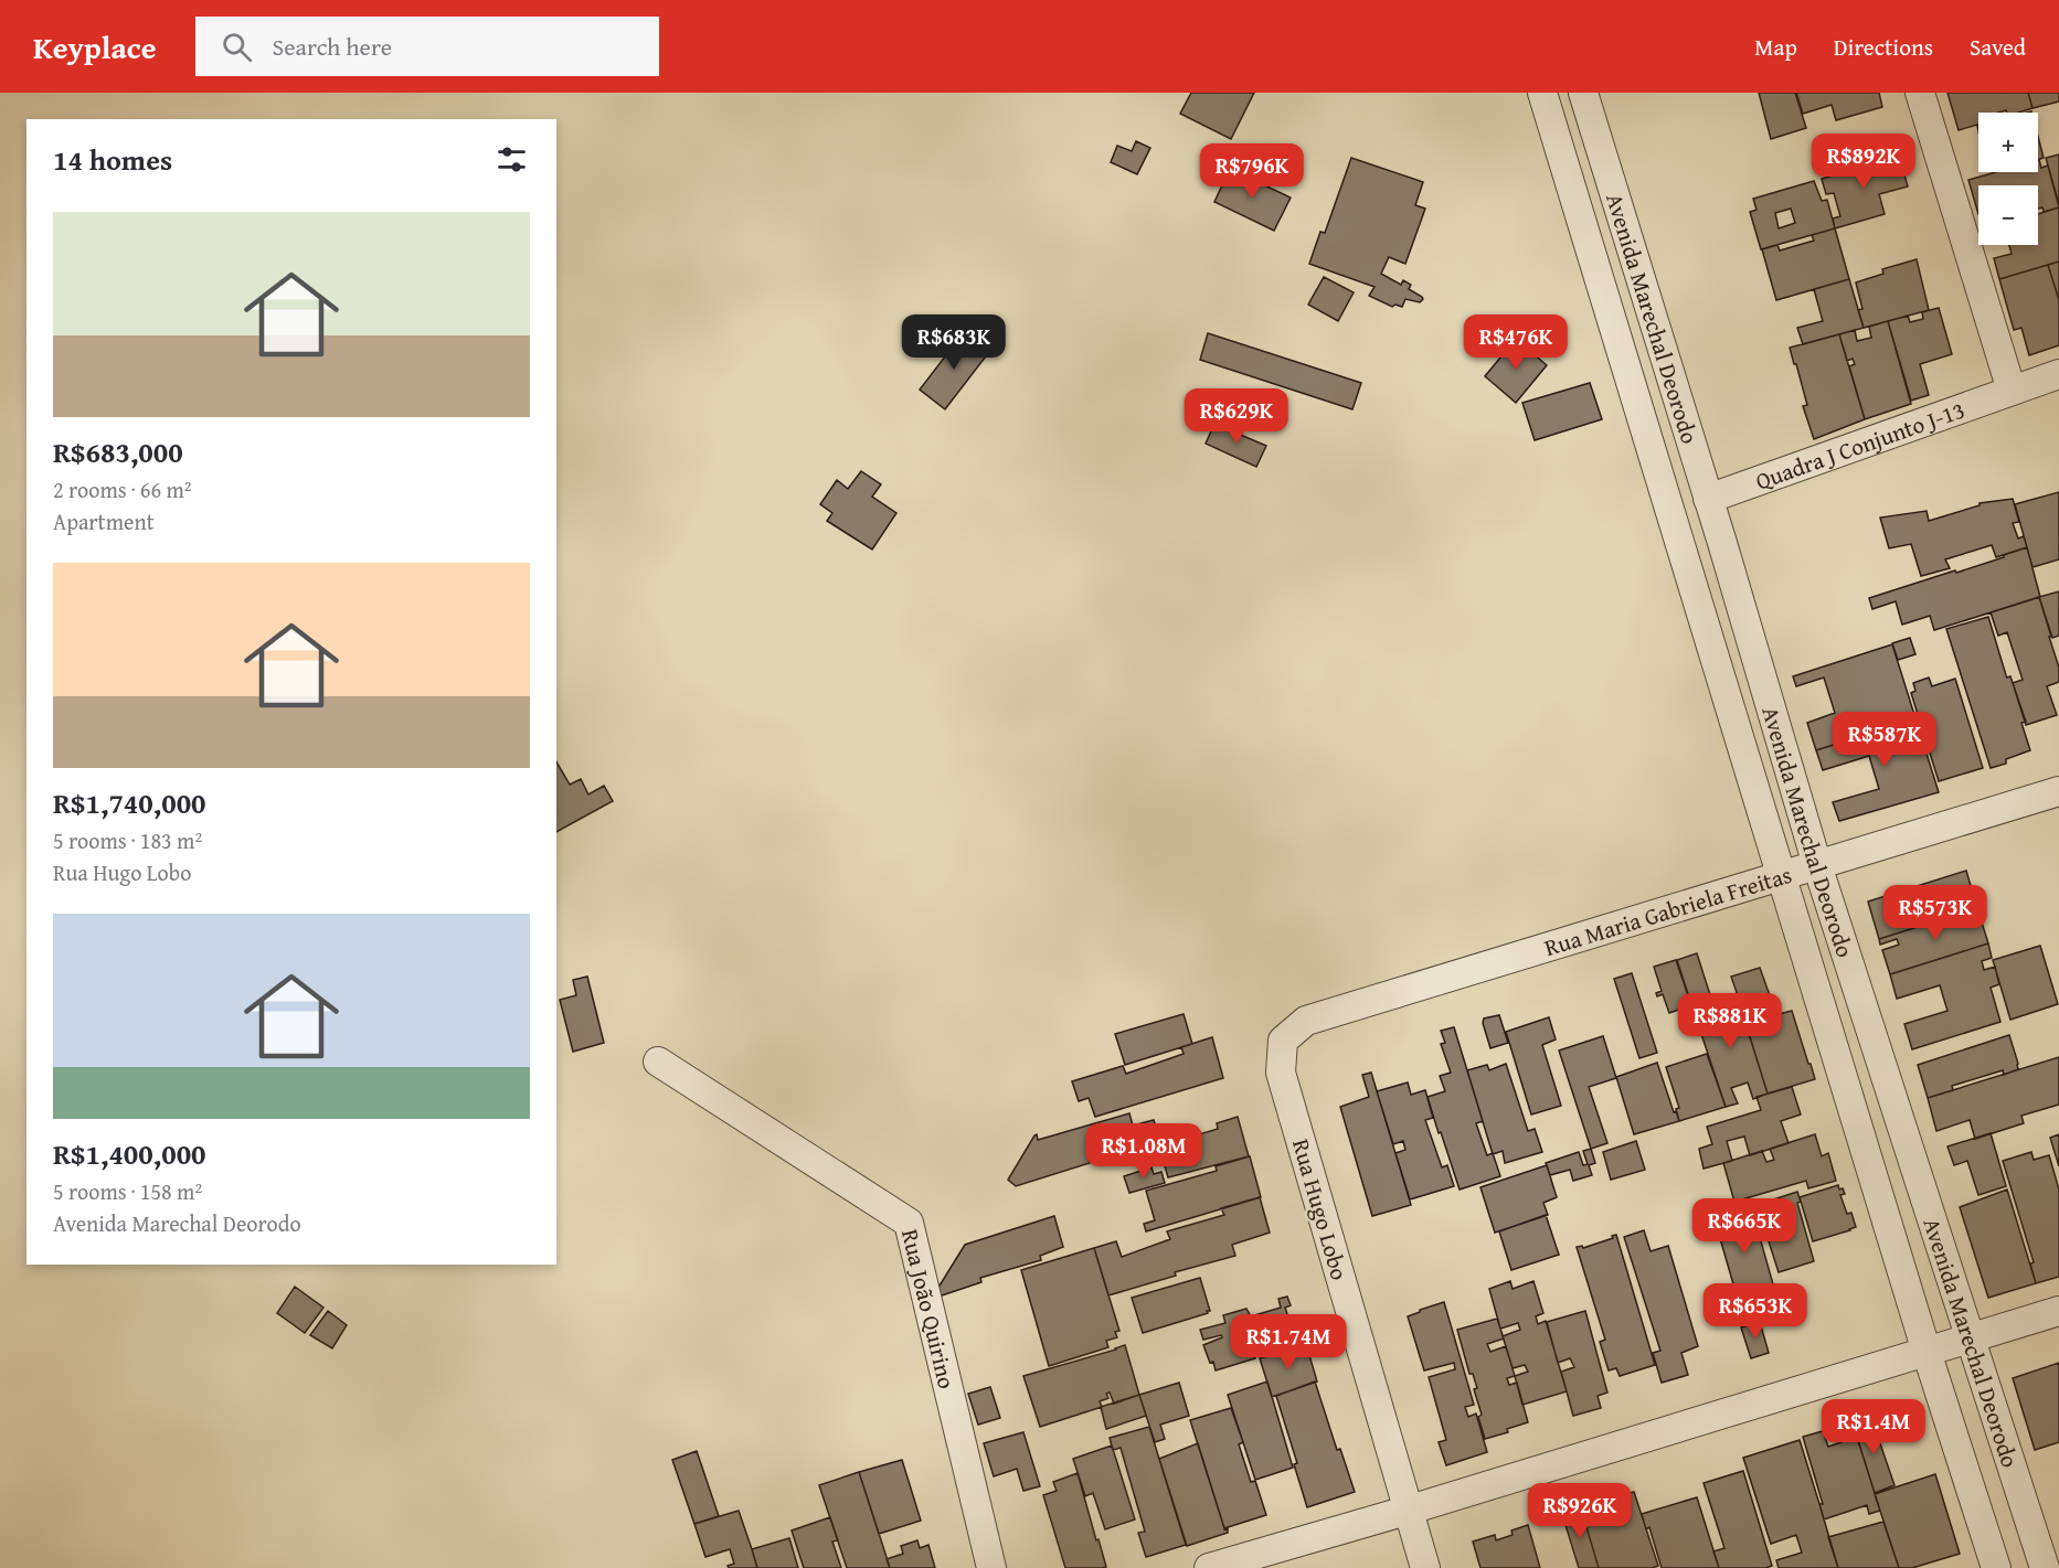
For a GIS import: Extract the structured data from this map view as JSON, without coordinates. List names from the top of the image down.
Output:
{
  "streets": {
    "street": [
      "Avenida Marechal Deorodo",
      "Quadra J Conjunto J-13",
      "Rua Maria Gabriela Freitas",
      "Rua Hugo Lobo",
      "Rua João Quirino"
    ]
  },
  "crossings": [
    ["Avenida Marechal Deorodo", "Quadra J Conjunto J-13"],
    ["Avenida Marechal Deorodo", "Rua Maria Gabriela Freitas"],
    ["Rua Maria Gabriela Freitas", "Rua Hugo Lobo"]
  ],
  "page": {
    "header": "Keyplace",
    "search": "Search here",
    "nav": ["Map", "Directions", "Saved"],
    "map_buttons": ["+", "−"],
    "heading": "14 homes",
    "price": [
      "R$892K",
      "R$796K",
      "R$683K",
      "R$476K",
      "R$629K",
      "R$587K",
      "R$573K",
      "R$881K",
      "R$1.08M",
      "R$665K",
      "R$653K",
      "R$1.74M",
      "R$1.4M",
      "R$926K"
    ],
    "list": [
      {
        "name": "R$683,000",
        "note": "2 rooms · 66 m² · Apartment"
      },
      {
        "name": "R$1,740,000",
        "note": "5 rooms · 183 m² · Rua Hugo Lobo"
      },
      {
        "name": "R$1,400,000",
        "note": "5 rooms · 158 m² · Avenida Marechal Deorodo"
      }
    ]
  }
}
